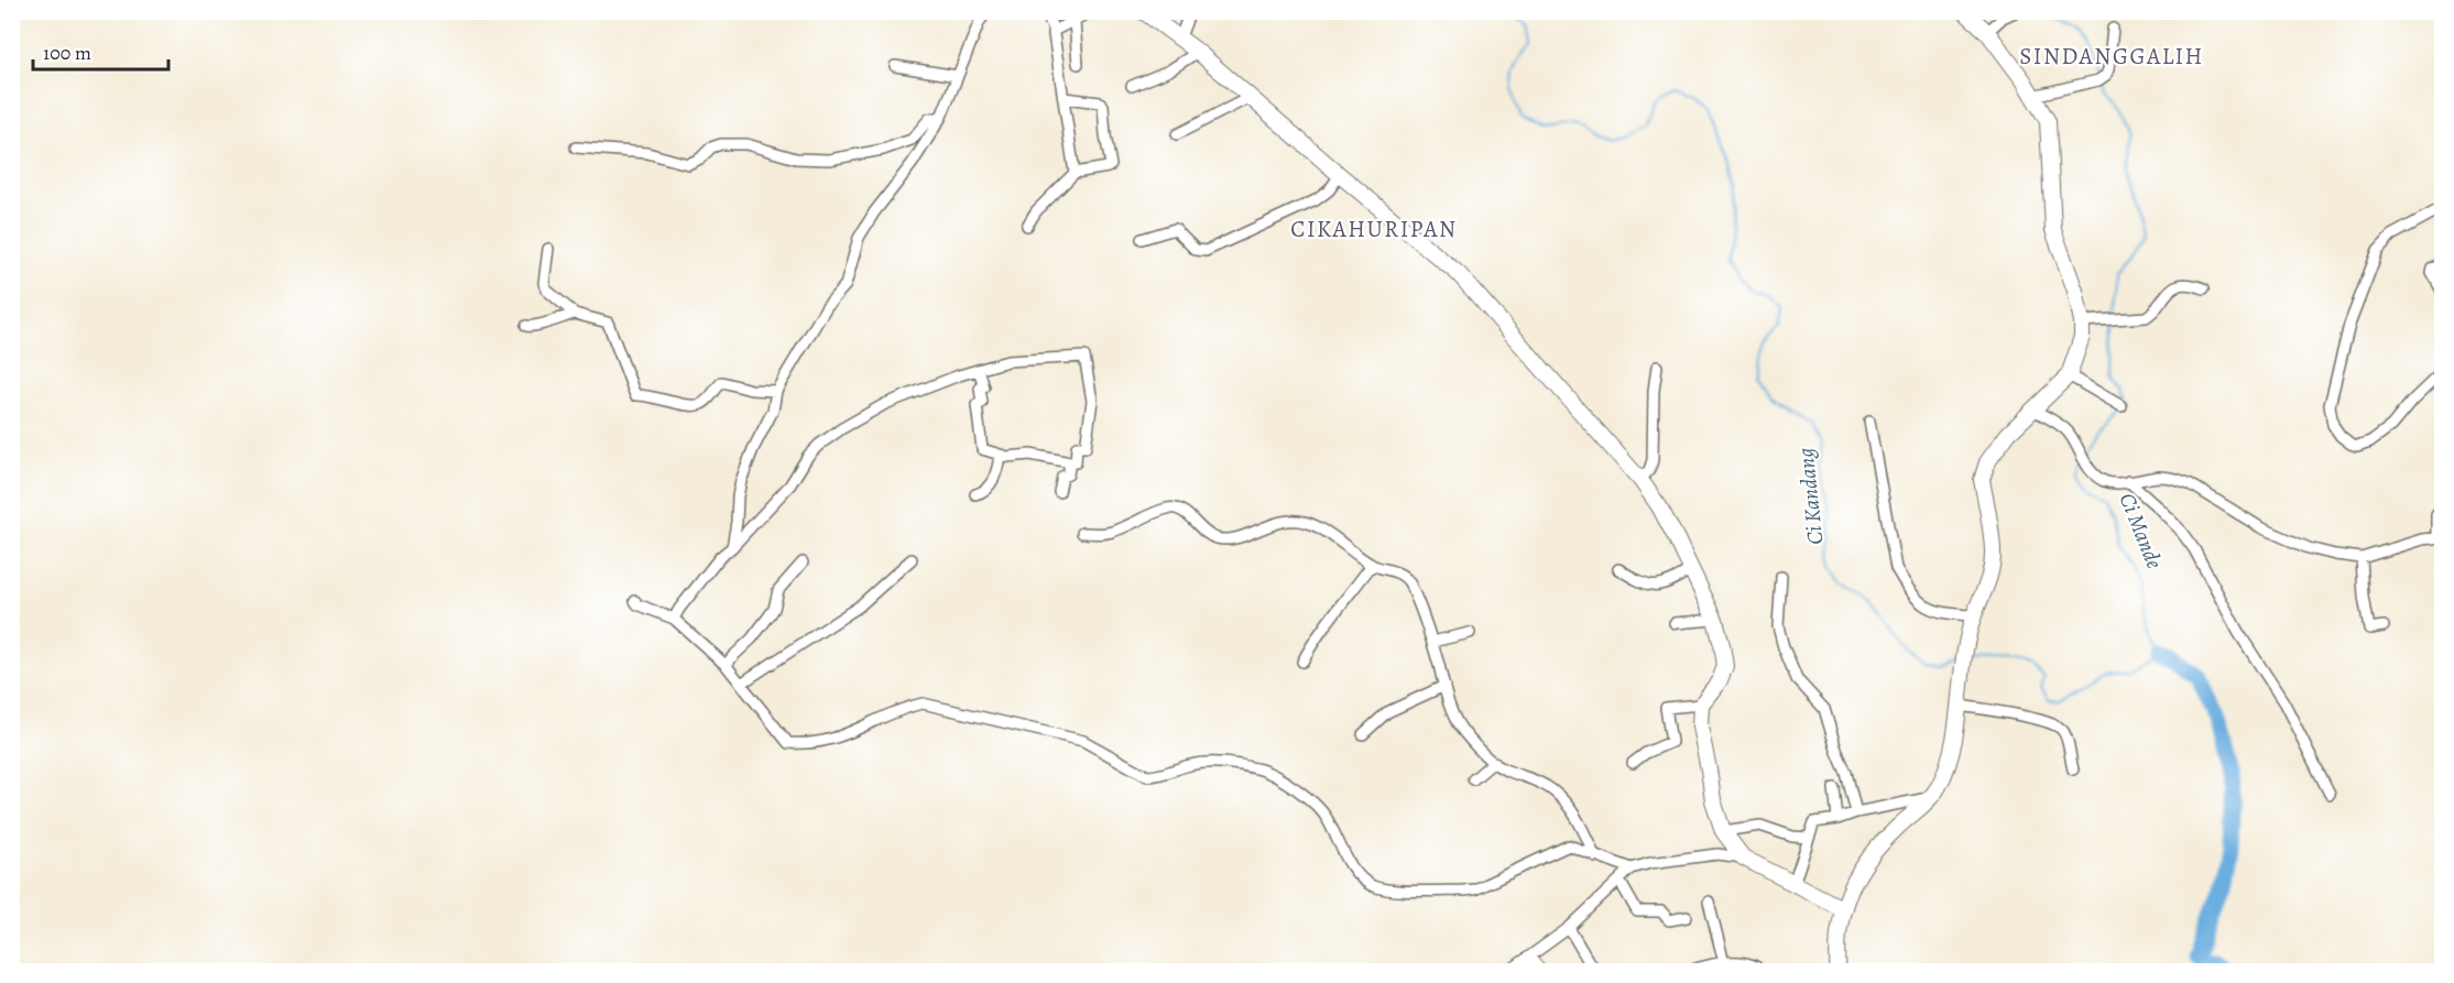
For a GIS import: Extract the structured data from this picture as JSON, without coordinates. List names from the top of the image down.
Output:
{
  "districts": ["SINDANGGALIH", "CIKAHURIPAN"],
  "water": ["Ci Kandang", "Ci Mande"],
  "scale_bar": "100 m"
}
